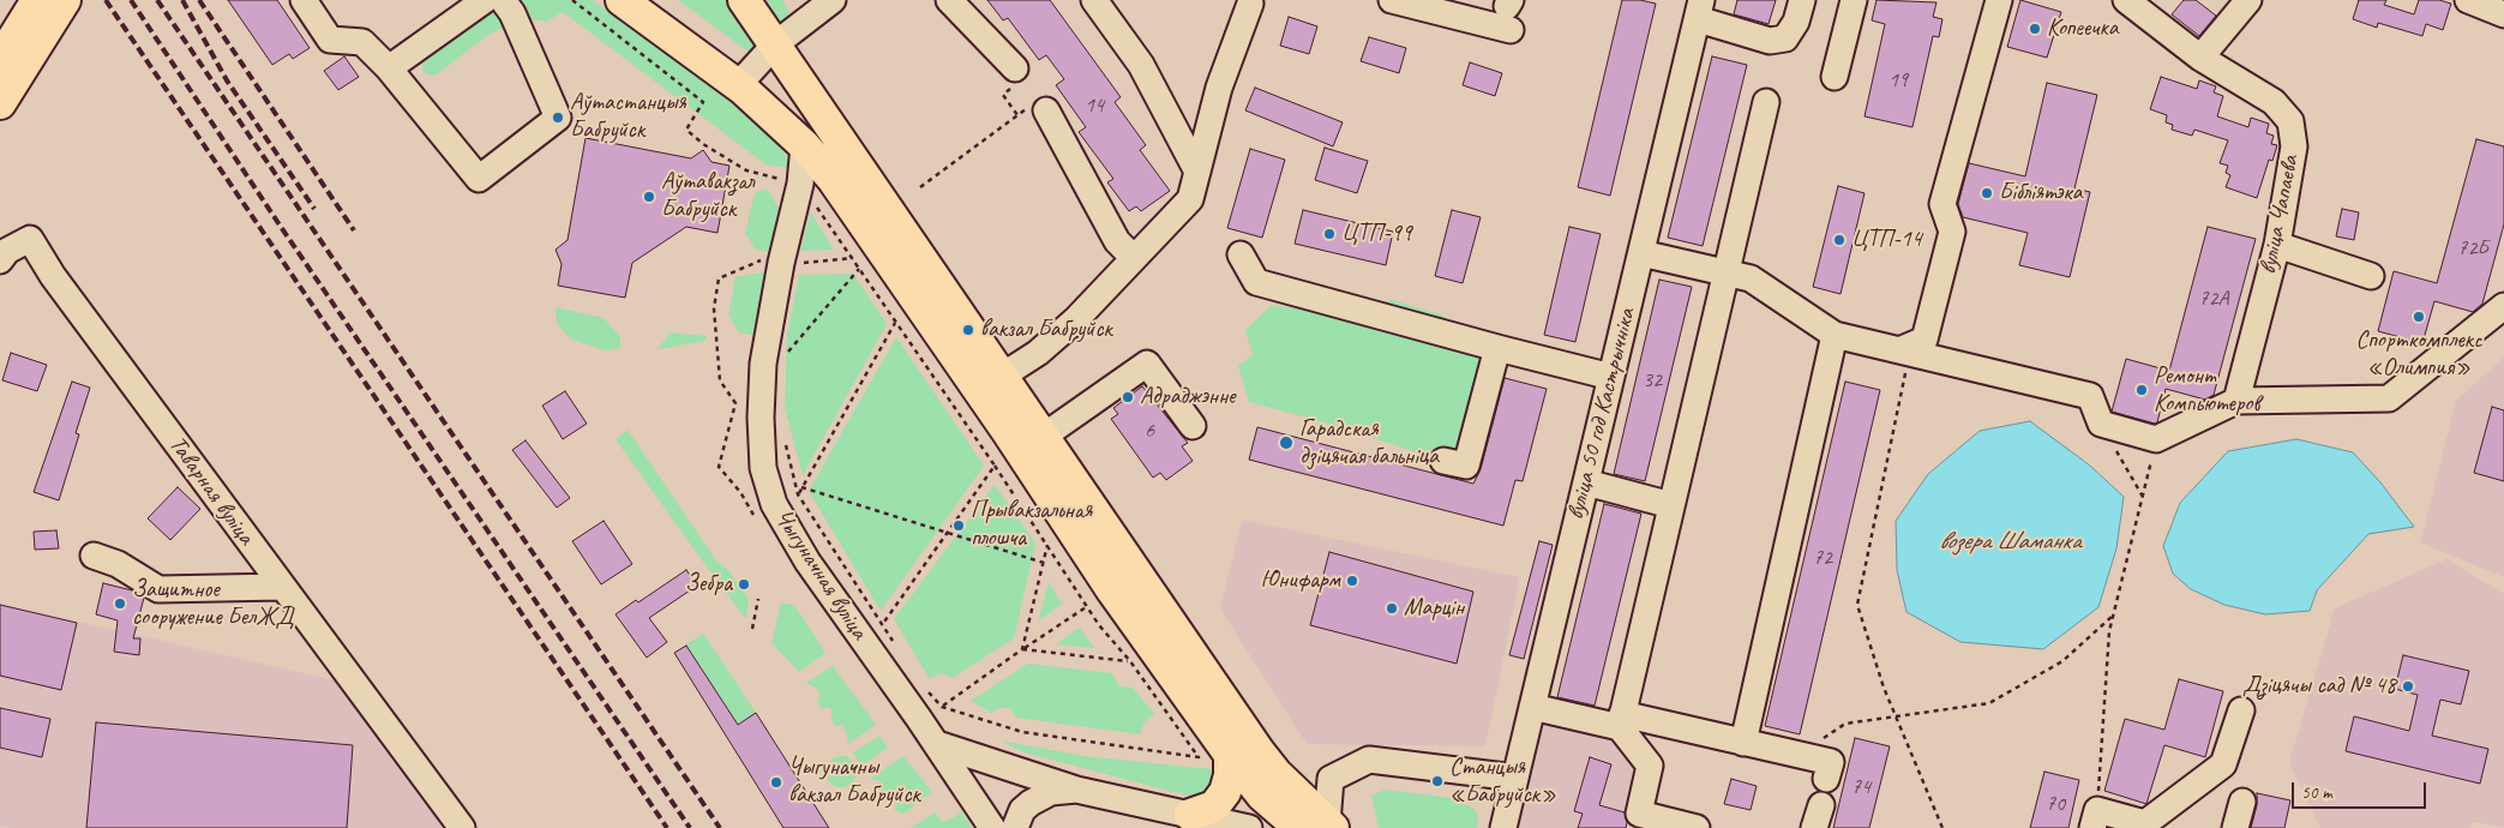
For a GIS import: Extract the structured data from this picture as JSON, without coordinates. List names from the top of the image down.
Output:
{
  "streets": {
    "street": [
      "вуліца Чапаева",
      "вуліца 50 год Кастрычніка",
      "Таварная вуліца",
      "Чыгуначная вуліца"
    ]
  },
  "water": ["возера Шаманка"],
  "places": [
    "Копеечка",
    "Аўтастанцыя Бабруйск",
    "Бібліятэка",
    "Аўтавакзал Бабруйск",
    "ЦТП-99",
    "ЦТП-14",
    "Спорткомплекс «Олимпия»",
    "вакзал Бабруйск",
    "Ремонт Компьютеров",
    "Адраджэнне",
    "Гарадская дзіцячая бальніца",
    "Прывакзальная плошча",
    "Юнифарм",
    "Зебра",
    "Защитное сооружение БелЖД",
    "Марцін",
    "Дзіцячы сад № 48",
    "Станцыя «Бабруйск»",
    "Чыгуначны вакзал Бабруйск"
  ],
  "house_numbers": [
    "19",
    "14",
    "72Б",
    "72А",
    "32",
    "6",
    "72",
    "74",
    "70"
  ],
  "scale_bar": "50 m"
}
